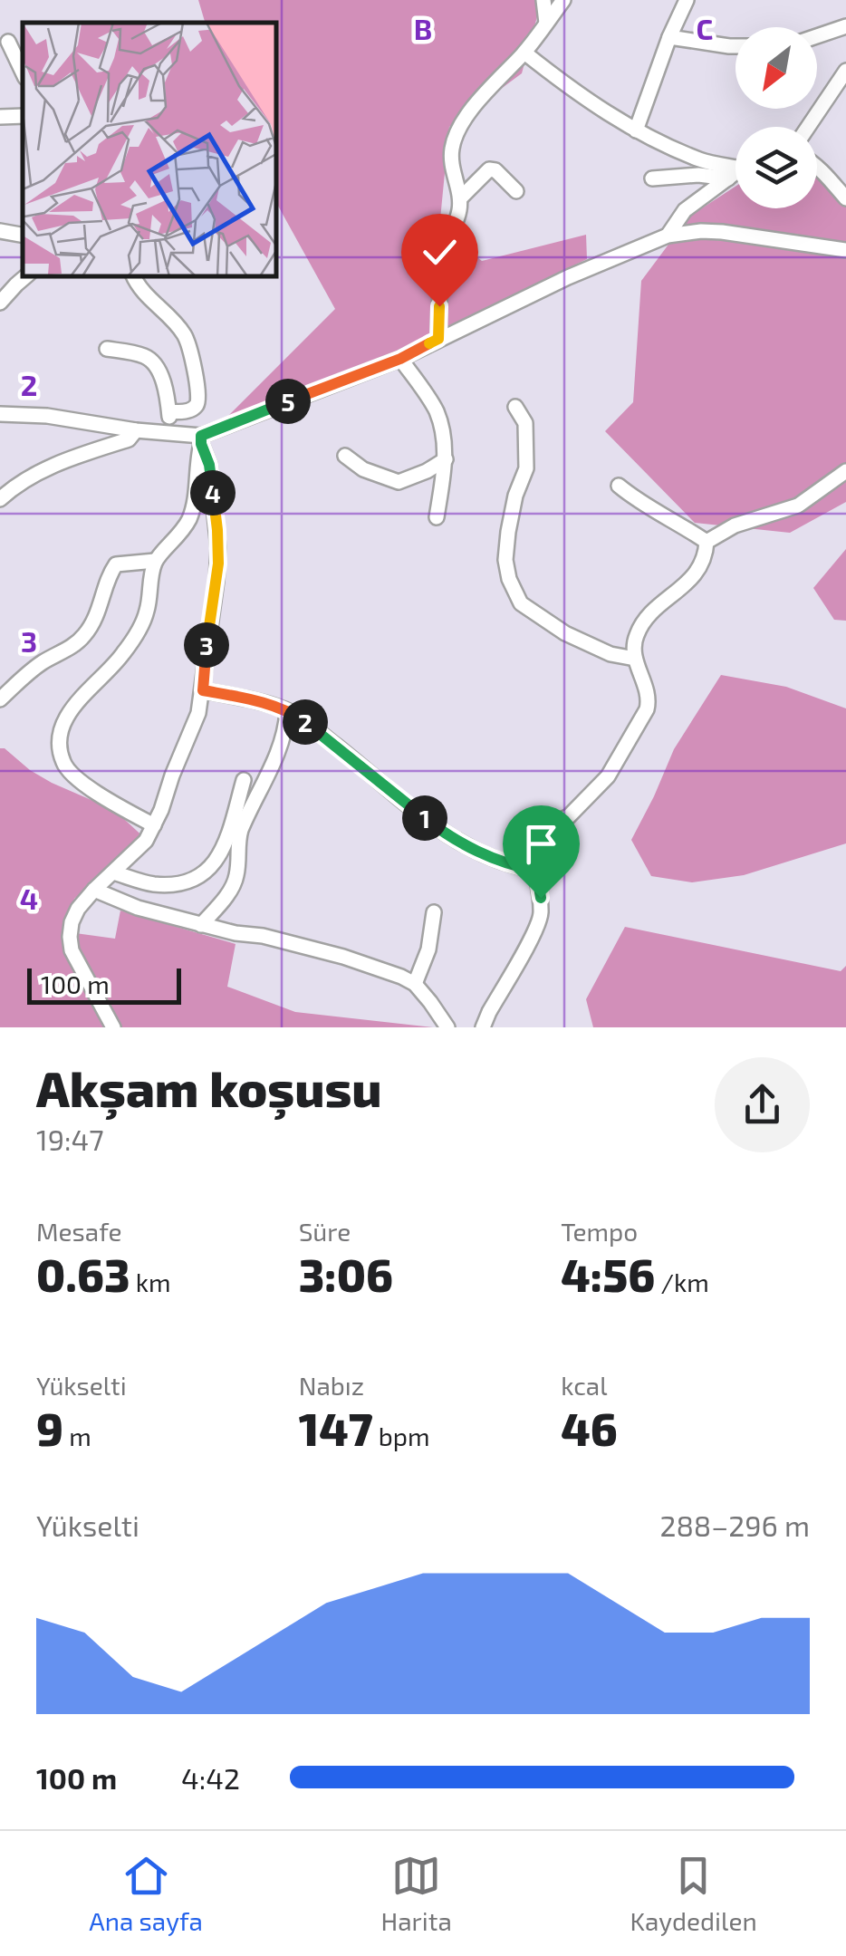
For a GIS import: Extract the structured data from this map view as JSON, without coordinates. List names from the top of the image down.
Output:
{
  "scale_bar": "100 m",
  "north": "bottom left",
  "page": {
    "pins": [
      "5",
      "4",
      "3",
      "2",
      "1"
    ],
    "scale": "100 m",
    "heading": ["Akşam koşusu", "19:47"],
    "stats": [
      ["Mesafe", "0.63 km"],
      ["Süre", "3:06"],
      ["Tempo", "4:56 /km"],
      ["Yükselti", "9 m"],
      ["Nabız", "147 bpm"],
      ["kcal", "46"]
    ],
    "chart": ["Yükselti", "288–296 m"],
    "list": [
      {
        "name": "100 m",
        "note": "4:42"
      }
    ],
    "tabs": ["Ana sayfa", "Harita", "Kaydedilen"]
  },
  "grid": {
    "columns": ["B", "C"],
    "rows": ["2", "3", "4"]
  }
}
